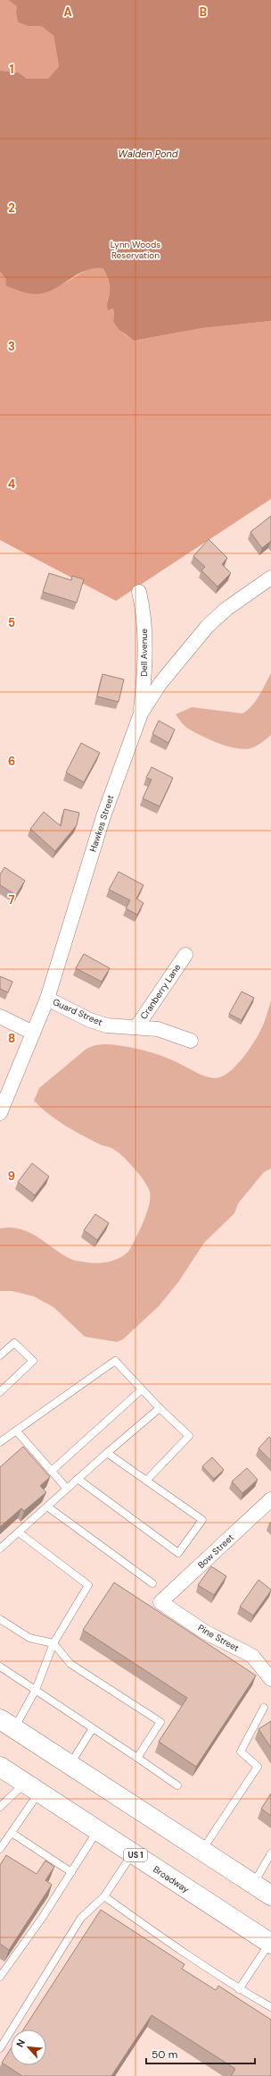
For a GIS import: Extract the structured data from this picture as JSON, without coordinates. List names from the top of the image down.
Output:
{
  "streets": {
    "highway": ["US 1", "Broadway"],
    "street": [
      "Dell Avenue",
      "Hawkes Street",
      "Cranberry Lane",
      "Guard Street",
      "Bow Street",
      "Pine Street"
    ]
  },
  "crossings": [
    ["Dell Avenue", "Hawkes Street"],
    ["Hawkes Street", "Guard Street"],
    ["Cranberry Lane", "Guard Street"],
    ["Bow Street", "Pine Street"]
  ],
  "water": ["Walden Pond"],
  "parks": ["Lynn Woods Reservation"],
  "scale_bar": "50 m",
  "north": "top left",
  "grid": {
    "columns": ["A", "B"],
    "rows": [
      "1",
      "2",
      "3",
      "4",
      "5",
      "6",
      "7",
      "8",
      "9"
    ]
  }
}
